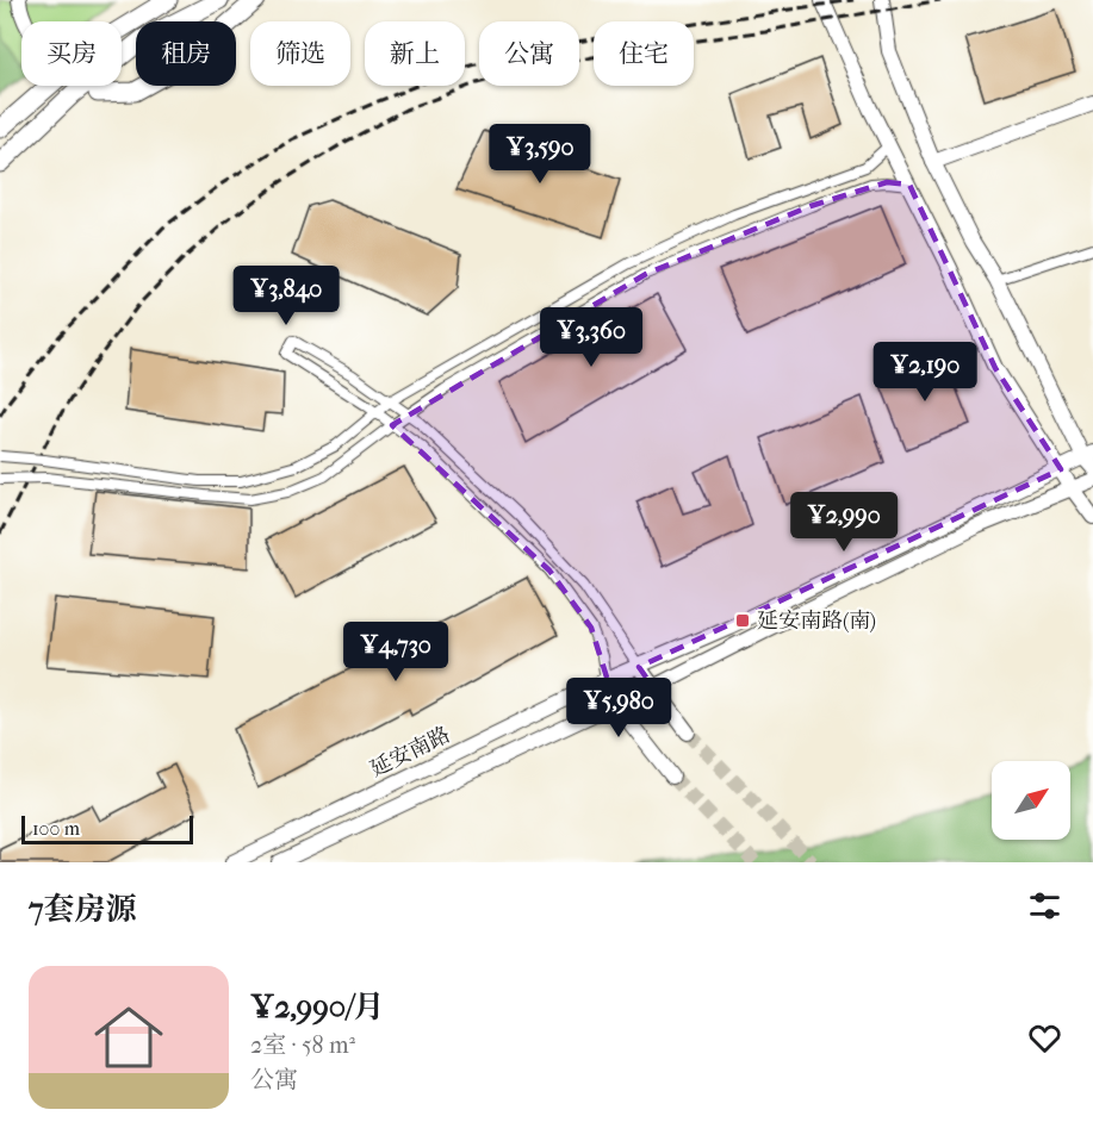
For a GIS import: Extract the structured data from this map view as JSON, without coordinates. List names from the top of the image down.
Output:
{
  "streets": {
    "street": ["延安南路"]
  },
  "places": {
    "transit": ["延安南路(南)"]
  },
  "scale_bar": "100 m",
  "north": "top right",
  "page": {
    "chip": [
      "买房",
      "租房",
      "筛选",
      "新上",
      "公寓",
      "住宅"
    ],
    "price": [
      "¥3,590",
      "¥3,840",
      "¥3,360",
      "¥2,190",
      "¥2,990",
      "¥4,730",
      "¥5,980"
    ],
    "scale": "100 m",
    "heading": "7套房源",
    "list": [
      {
        "name": "¥2,990/月",
        "note": "2室 · 58 m² · 公寓"
      }
    ]
  }
}
